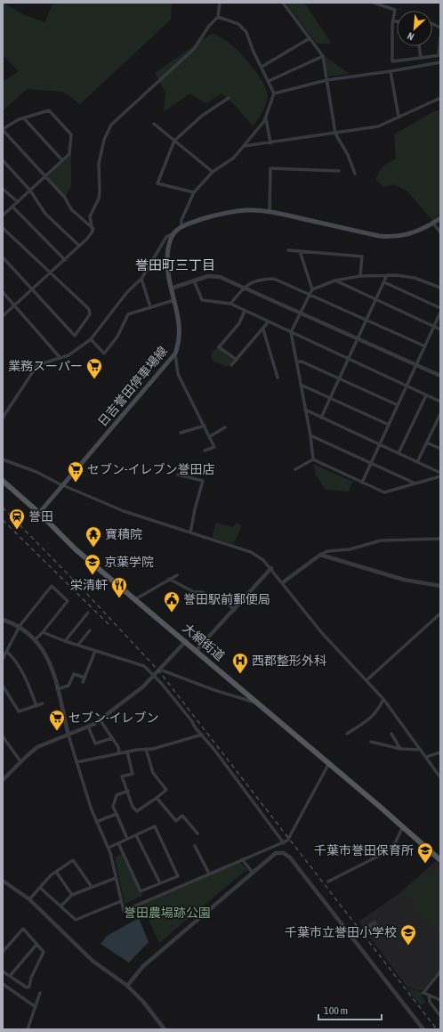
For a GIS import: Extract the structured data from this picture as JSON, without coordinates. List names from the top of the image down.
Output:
{
  "streets": {
    "main road": ["日吉誉田停車場線", "大網街道"]
  },
  "crossings": [
    ["日吉誉田停車場線", "大網街道"]
  ],
  "districts": ["誉田町三丁目"],
  "parks": ["誉田農場跡公園"],
  "places": {
    "supermarket": ["業務スーパー", "セブン-イレブン誉田店", "セブン-イレブン"],
    "station": ["誉田"],
    "temple": ["寶積院"],
    "school or university": ["京葉学院", "千葉市誉田保育所", "千葉市立誉田小学校"],
    "restaurant": ["栄清軒"],
    "public building": ["誉田駅前郵便局"],
    "hospital": ["西郡整形外科"]
  },
  "scale_bar": "100 m",
  "north": "bottom left"
}
